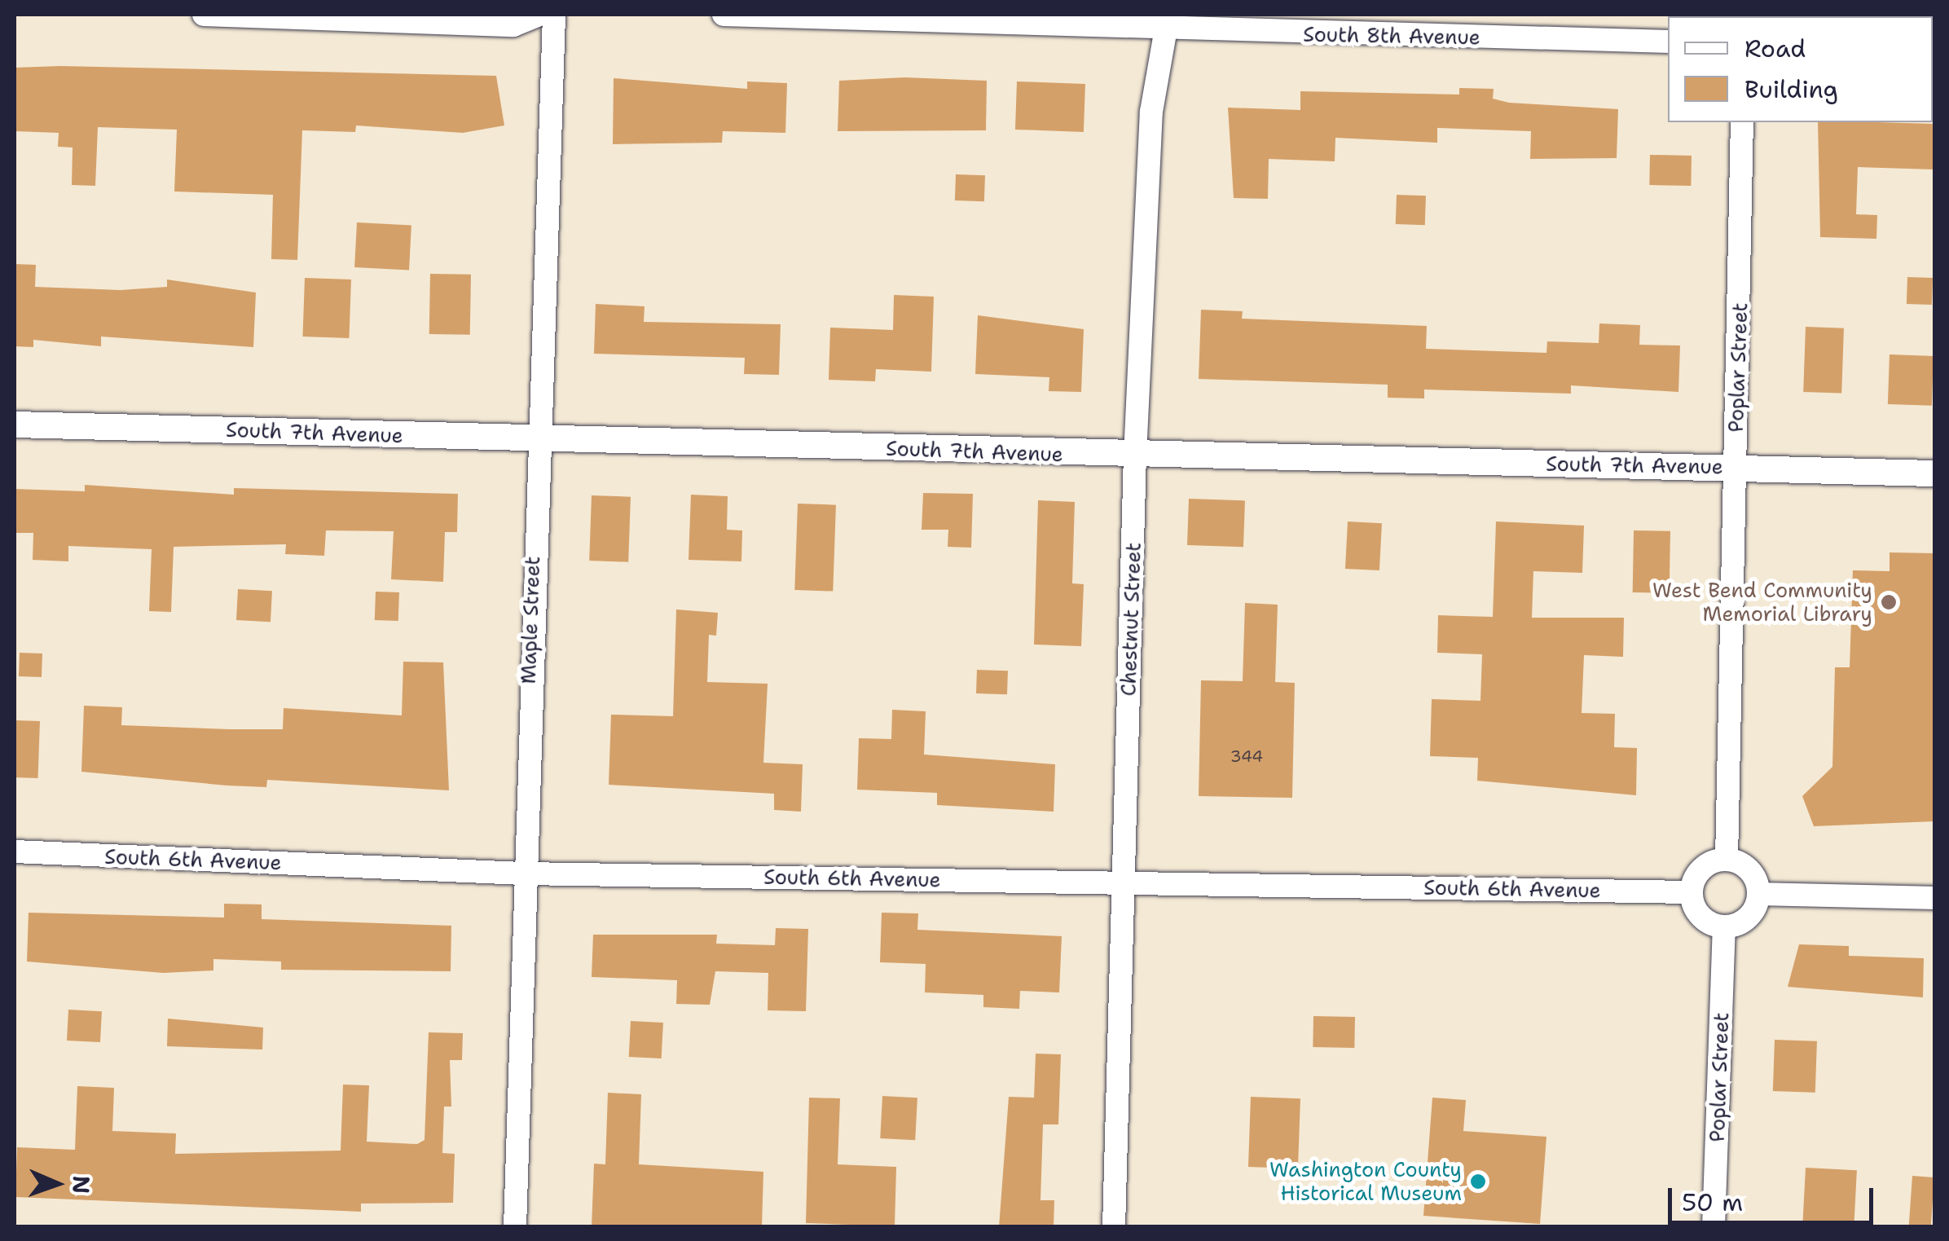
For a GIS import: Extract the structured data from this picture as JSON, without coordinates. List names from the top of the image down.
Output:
{
  "streets": {
    "street": [
      "South 8th Avenue",
      "Poplar Street",
      "South 7th Avenue",
      "Chestnut Street",
      "Maple Street",
      "South 6th Avenue"
    ]
  },
  "crossings": [
    ["South 8th Avenue", "Chestnut Street"],
    ["Poplar Street", "South 7th Avenue"],
    ["Poplar Street", "South 6th Avenue"],
    ["South 7th Avenue", "Chestnut Street"],
    ["South 7th Avenue", "Maple Street"],
    ["Chestnut Street", "South 6th Avenue"],
    ["Maple Street", "South 6th Avenue"]
  ],
  "places": ["West Bend Community Memorial Library", "Washington County Historical Museum"],
  "house_numbers": ["344"],
  "legend": ["Road", "Building"],
  "scale_bar": "50 m",
  "north": "right"
}
